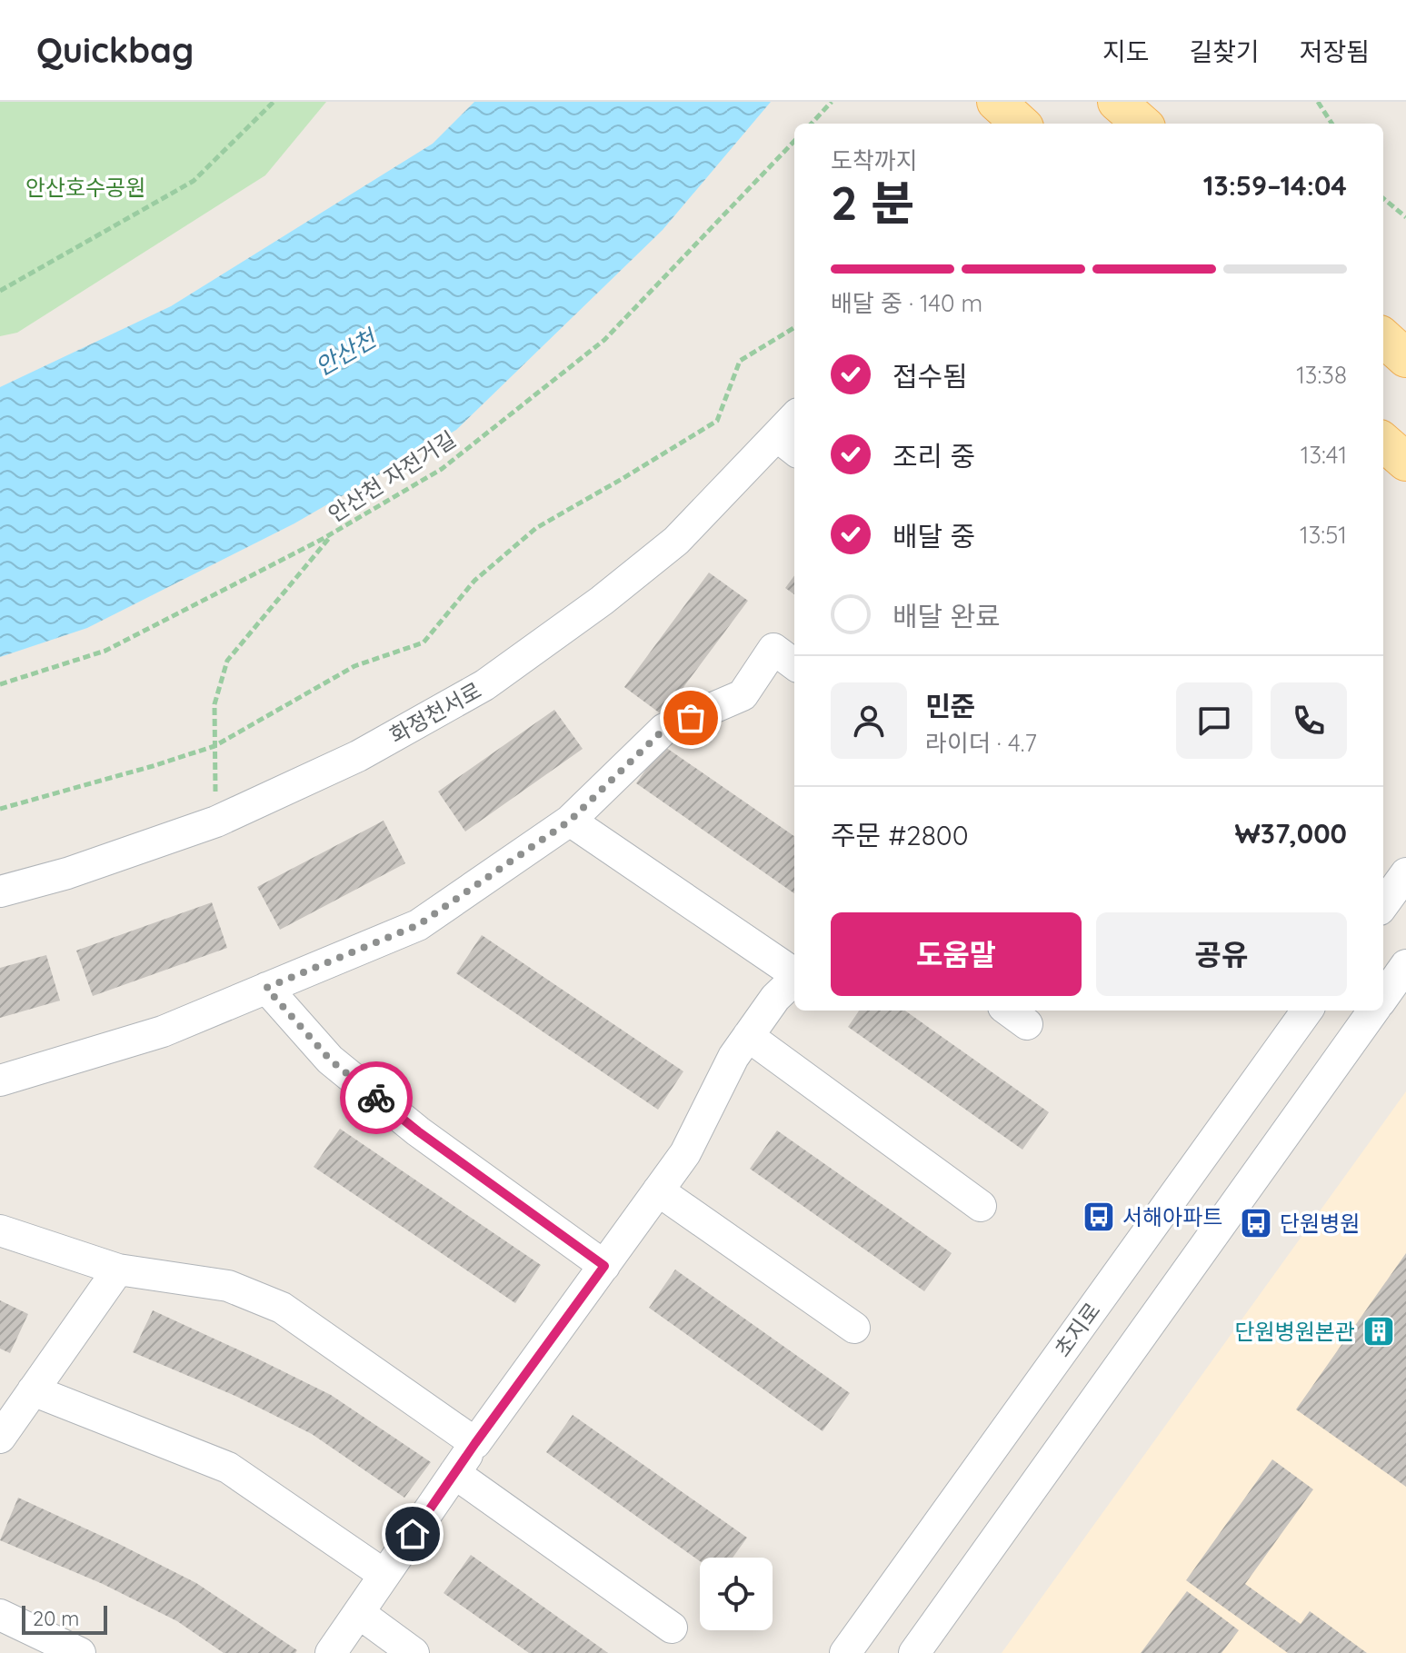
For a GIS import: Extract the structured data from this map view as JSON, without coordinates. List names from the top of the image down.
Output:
{
  "streets": {
    "street": ["화정천서로", "초지로"],
    "path": ["안산천 자전거길"]
  },
  "water": ["안산천"],
  "parks": ["안산호수공원"],
  "places": {
    "bus stop": ["서해아파트", "단원병원"],
    "building": ["단원병원본관"]
  },
  "scale_bar": "20 m",
  "page": {
    "header": "Quickbag",
    "nav": ["지도", "길찾기", "저장됨"],
    "heading": ["2 분", "도착까지", "13:59–14:04"],
    "panel": [
      "민준",
      "라이더 · 4.7",
      "주문 #2800",
      "₩37,000"
    ],
    "bar": "배달 중 · 140 m",
    "list": [
      ["접수됨", "13:38"],
      ["조리 중", "13:41"],
      ["배달 중", "13:51"],
      "배달 완료"
    ],
    "buttons": ["도움말", "공유"],
    "scale": "20 m"
  }
}
